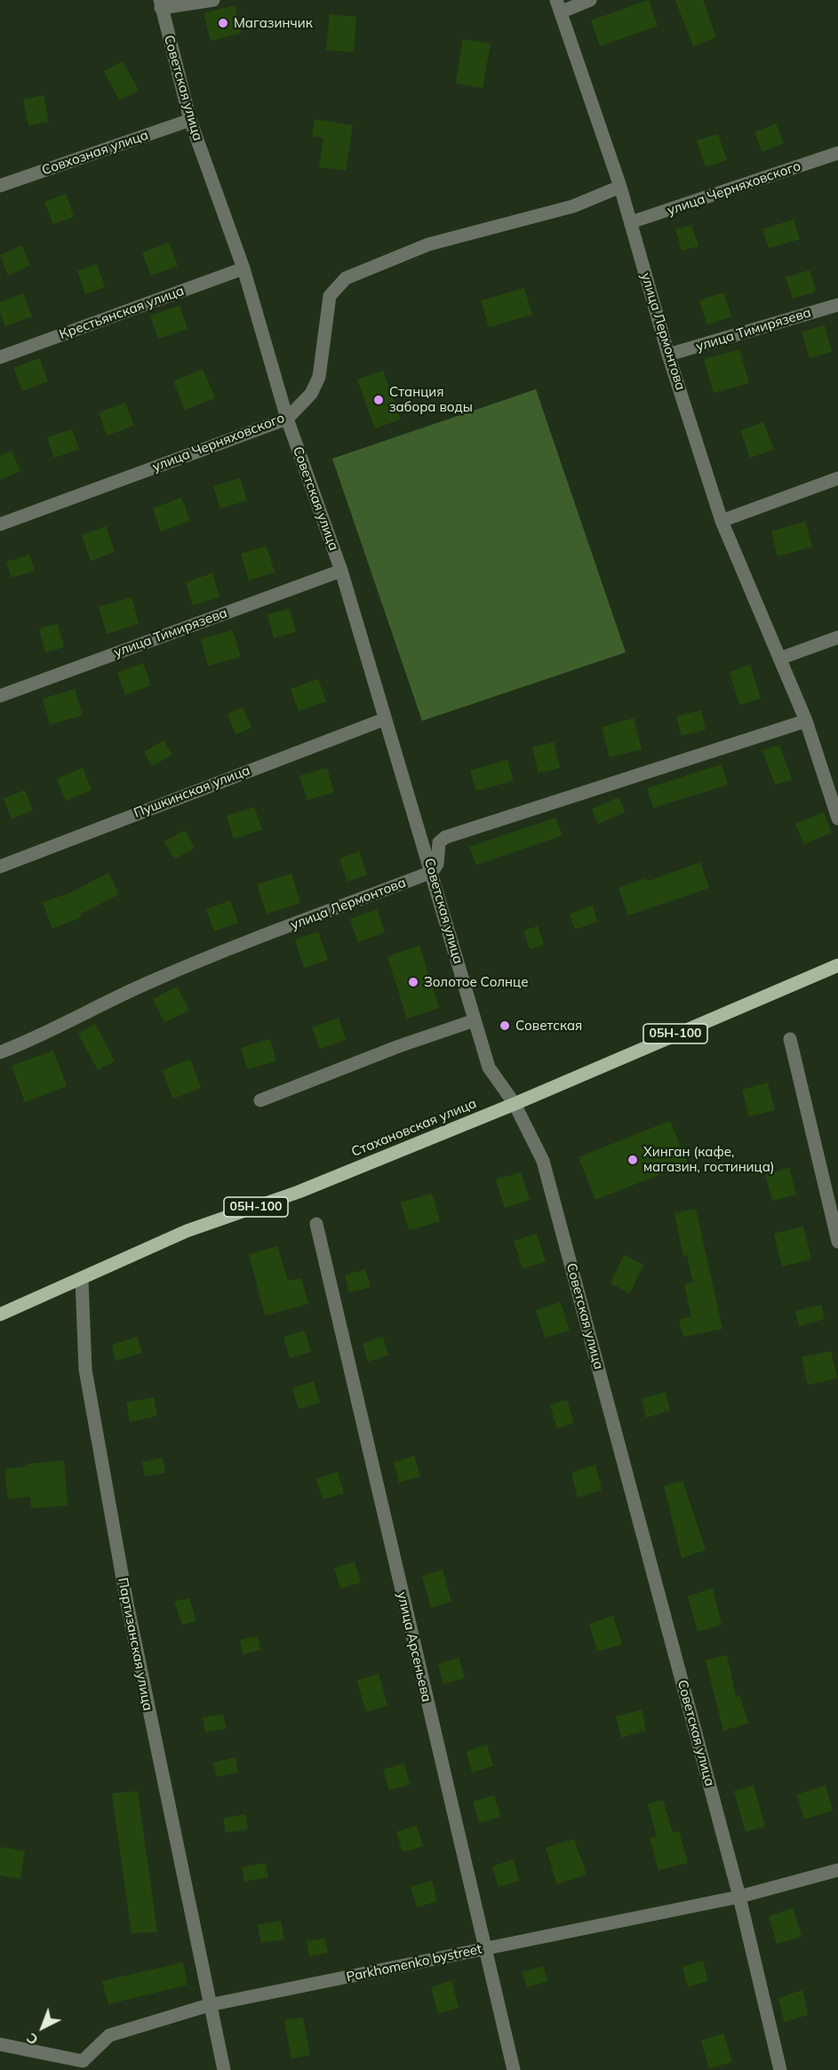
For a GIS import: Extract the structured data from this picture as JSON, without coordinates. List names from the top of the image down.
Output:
{
  "streets": {
    "main road": ["05Н-100", "Стахановская улица"],
    "street": [
      "Советская улица",
      "Совхозная улица",
      "улица Черняховского",
      "Крестьянская улица",
      "улица Тимирязева",
      "улица Лермонтова",
      "Пушкинская улица",
      "Партизанская улица",
      "улица Арсеньева",
      "Parkhomenko bystreet"
    ]
  },
  "crossings": [
    ["Советская улица", "Совхозная улица"],
    ["Советская улица", "улица Черняховского"],
    ["Советская улица", "Крестьянская улица"],
    ["Советская улица", "улица Тимирязева"],
    ["Советская улица", "улица Лермонтова"],
    ["Советская улица", "Пушкинская улица"],
    ["Советская улица", "Стахановская улица"],
    ["Советская улица", "Parkhomenko bystreet"],
    ["улица Черняховского", "улица Лермонтова"],
    ["улица Тимирязева", "улица Лермонтова"],
    ["Стахановская улица", "Партизанская улица"],
    ["Партизанская улица", "Parkhomenko bystreet"],
    ["улица Арсеньева", "Parkhomenko bystreet"]
  ],
  "places": [
    "Магазинчик",
    "Станция забора воды",
    "Золотое Солнце",
    "Советская",
    "Хинган (кафе, магазин, гостиница)"
  ],
  "north": "bottom left"
}
